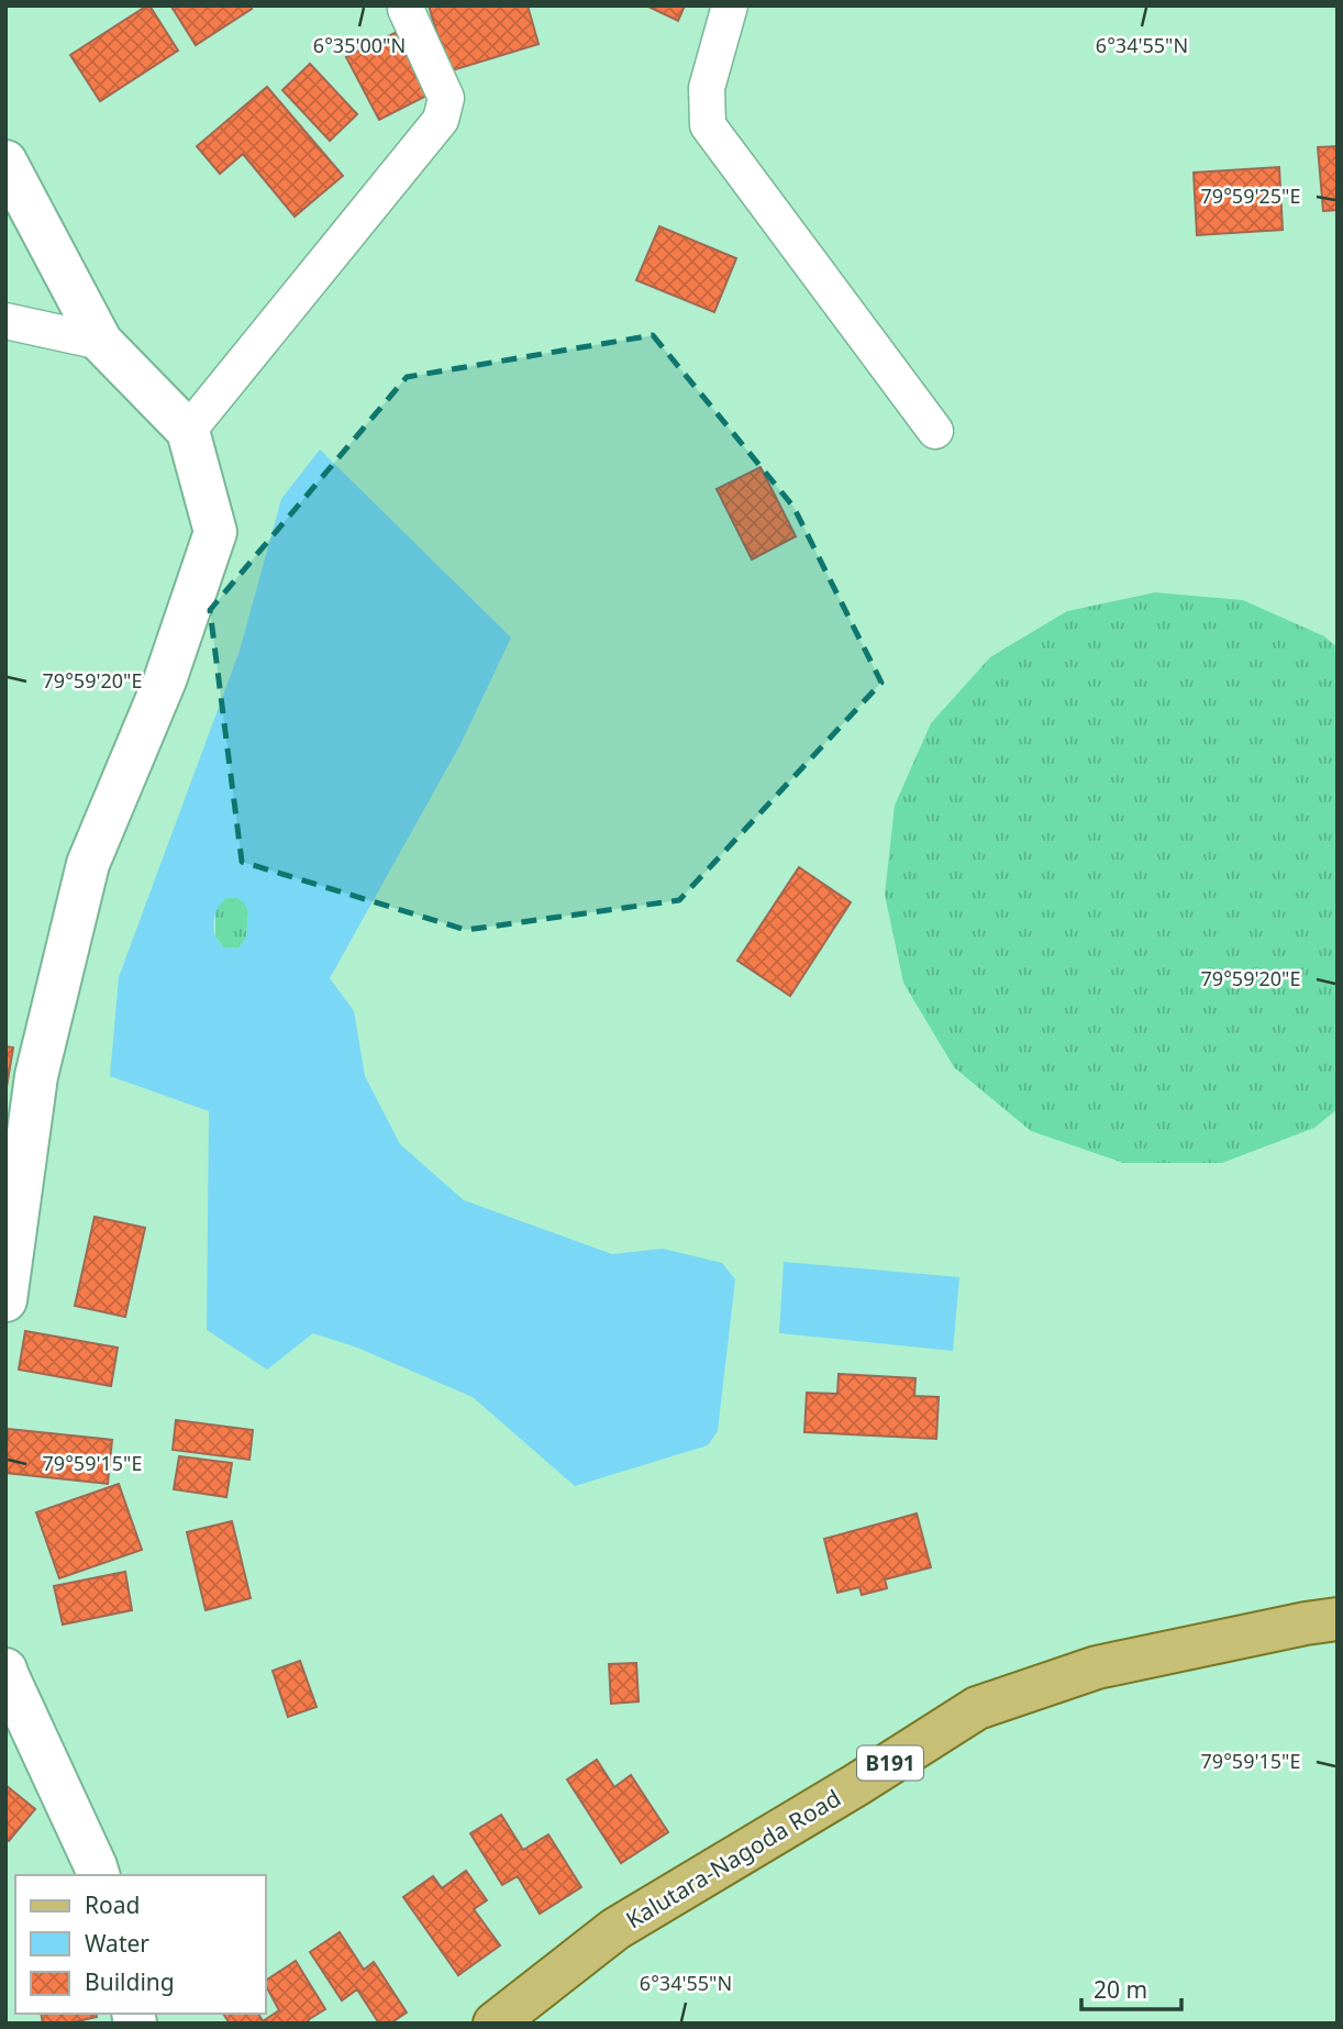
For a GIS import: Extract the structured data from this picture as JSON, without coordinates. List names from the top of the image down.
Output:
{
  "streets": {
    "main road": ["B191", "Kalutara-Nagoda Road"]
  },
  "legend": ["Road", "Water", "Building"],
  "scale_bar": "20 m",
  "coordinates": [
    "6°35'00\"N",
    "6°34'55\"N",
    "79°59'25\"E",
    "79°59'20\"E",
    "79°59'15\"E"
  ]
}
